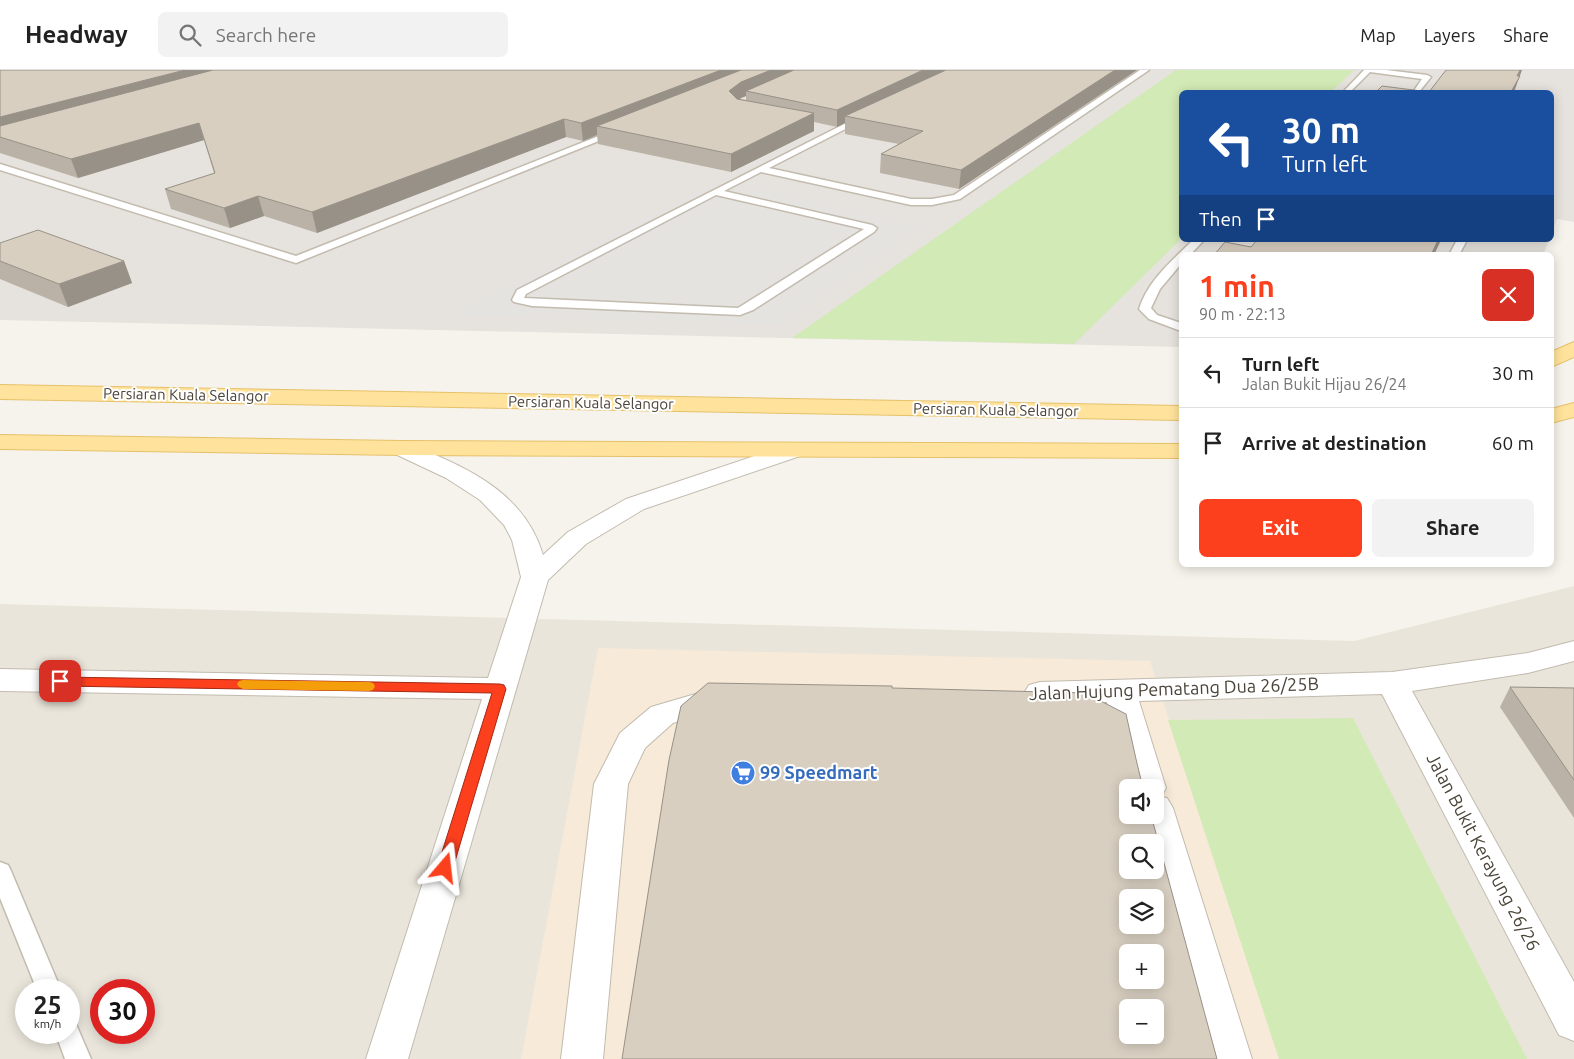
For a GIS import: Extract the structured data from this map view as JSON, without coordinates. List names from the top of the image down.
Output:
{
  "streets": {
    "main road": ["Persiaran Kuala Selangor"],
    "street": ["Jalan Hujung Pematang Dua 26/25B", "Jalan Bukit Kerayung 26/26"]
  },
  "crossings": [
    ["Jalan Hujung Pematang Dua 26/25B", "Jalan Bukit Kerayung 26/26"]
  ],
  "places": {
    "supermarket": ["99 Speedmart"]
  },
  "page": {
    "header": "Headway",
    "search": "Search here",
    "nav": ["Map", "Layers", "Share"],
    "turn": ["30 m", "Turn left"],
    "then": "Then",
    "heading": ["1 min", "90 m · 22:13"],
    "list": [
      {
        "name": "Turn left",
        "note": "Jalan Bukit Hijau 26/24",
        "value": "30 m"
      },
      {
        "name": "Arrive at destination",
        "value": "60 m"
      }
    ],
    "buttons": ["Exit", "Share"],
    "map_buttons": ["+", "−"],
    "speed": "25 km/h",
    "limit": "30"
  }
}
